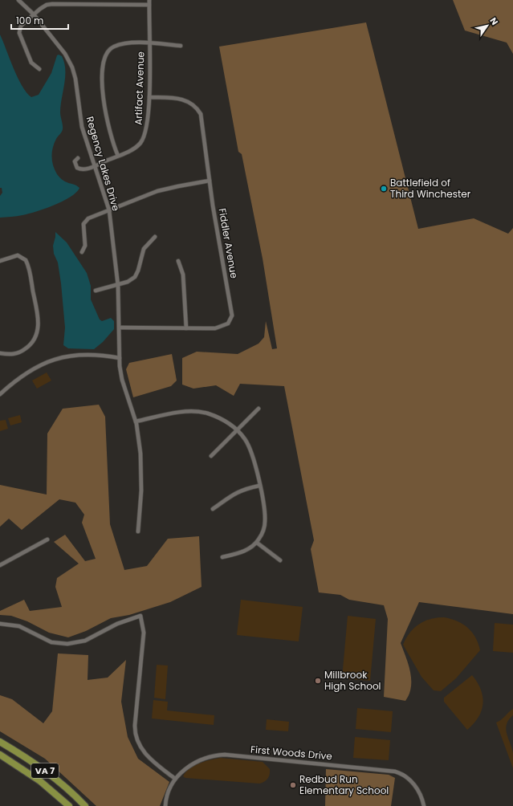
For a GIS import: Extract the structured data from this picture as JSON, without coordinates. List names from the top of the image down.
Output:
{
  "streets": {
    "highway": ["VA 7"],
    "street": [
      "Artifact Avenue",
      "Regency Lakes Drive",
      "Fiddler Avenue",
      "First Woods Drive"
    ]
  },
  "crossings": [
    ["Artifact Avenue", "Regency Lakes Drive"],
    ["Artifact Avenue", "Fiddler Avenue"],
    ["Regency Lakes Drive", "Fiddler Avenue"]
  ],
  "places": ["Battlefield of Third Winchester", "Millbrook High School", "Redbud Run Elementary School"],
  "scale_bar": "100 m",
  "north": "top right"
}
